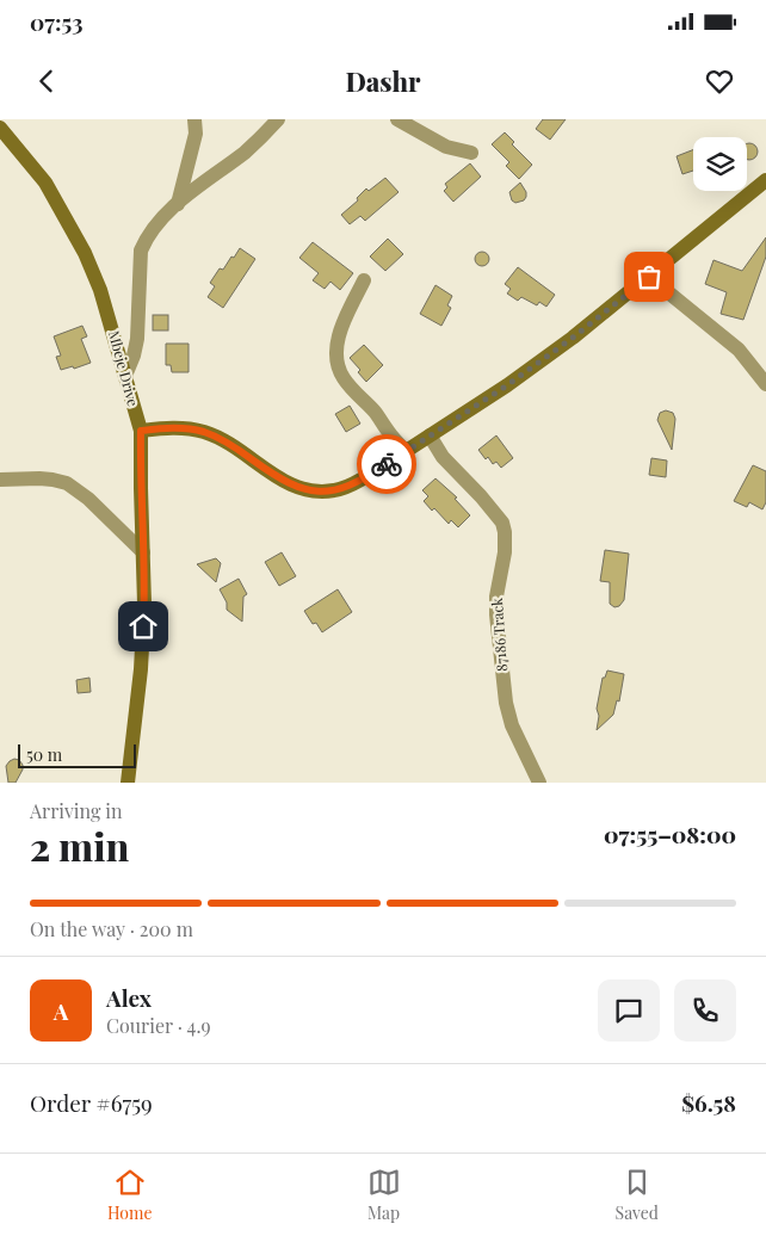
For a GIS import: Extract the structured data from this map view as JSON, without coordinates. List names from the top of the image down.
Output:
{
  "streets": {
    "street": ["Mbeje Drive", "87186 Track"]
  },
  "scale_bar": "50 m",
  "page": {
    "status": "07:53",
    "header": "Dashr",
    "scale": "50 m",
    "heading": ["2 min", "Arriving in", "07:55–08:00"],
    "panel": [
      "Alex",
      "Courier · 4.9",
      "Order #6759",
      "$6.58"
    ],
    "bar": "On the way · 200 m",
    "round": "A",
    "tabs": ["Home", "Map", "Saved"]
  }
}
